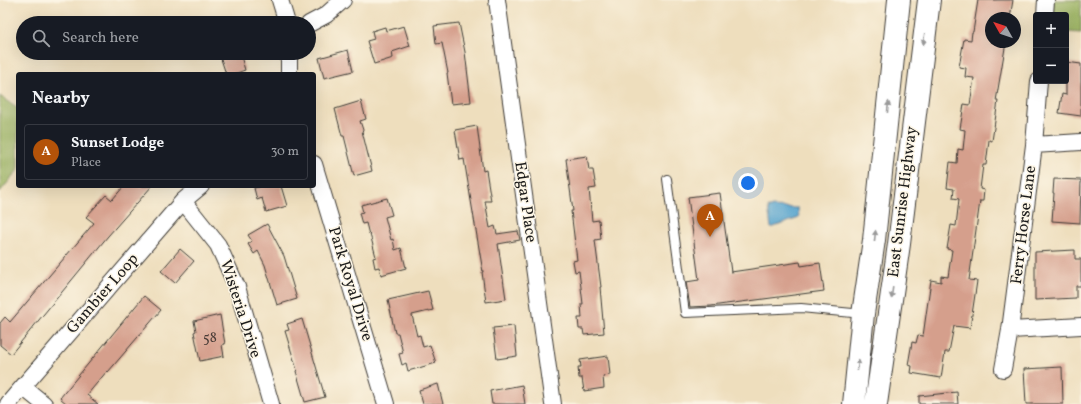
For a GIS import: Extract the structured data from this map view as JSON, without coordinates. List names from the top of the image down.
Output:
{
  "streets": {
    "main road": ["East Sunrise Highway"],
    "street": [
      "Edgar Place",
      "Ferry Horse Lane",
      "Park Royal Drive",
      "Gambier Loop",
      "Wisteria Drive"
    ]
  },
  "crossings": [
    ["Gambier Loop", "Wisteria Drive"]
  ],
  "house_numbers": ["58"],
  "north": "top left",
  "page": {
    "map_buttons": ["+", "−"],
    "search": "Search here",
    "heading": "Nearby",
    "list": [
      {
        "mark": "A",
        "name": "Sunset Lodge",
        "note": "Place",
        "value": "30 m"
      }
    ],
    "pins": "A"
  }
}
